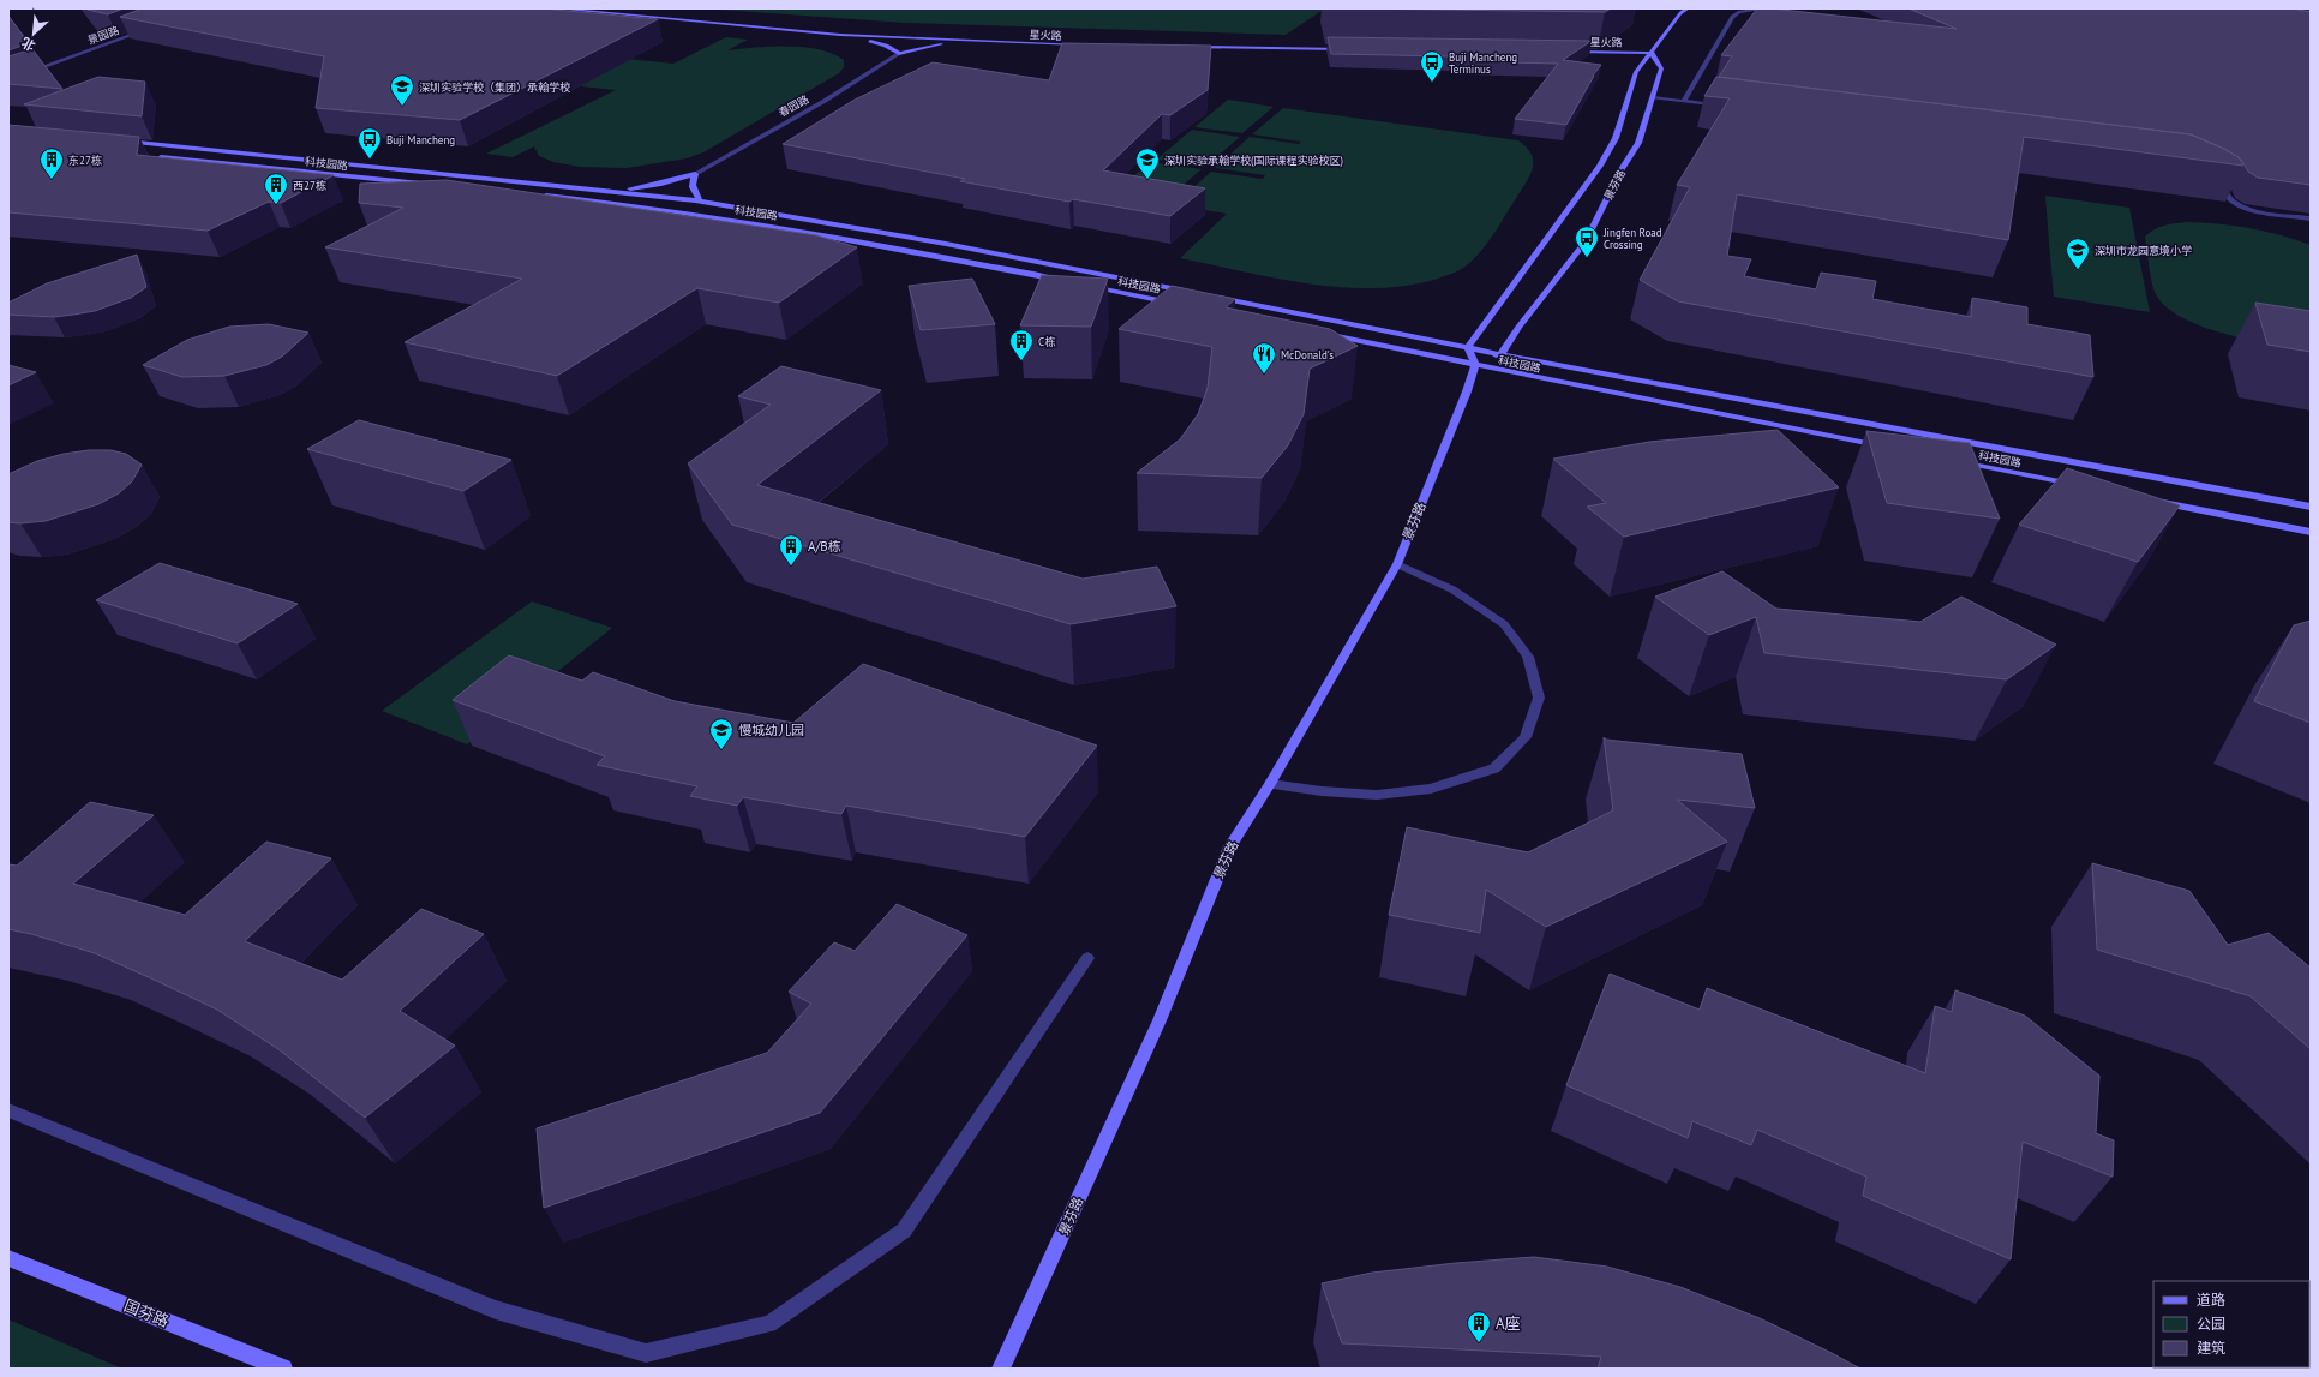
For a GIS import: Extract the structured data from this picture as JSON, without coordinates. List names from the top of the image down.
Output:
{
  "streets": {
    "street": [
      "景园路",
      "星火路",
      "春园路",
      "科技园路",
      "景芬路",
      "国芬路"
    ]
  },
  "crossings": [
    ["星火路", "春园路"],
    ["星火路", "景芬路"],
    ["春园路", "科技园路"],
    ["科技园路", "景芬路"]
  ],
  "places": {
    "bus stop": ["Buji Mancheng Terminus", "Buji Mancheng", "Jingfen Road Crossing"],
    "school or university": [
      "深圳实验学校（集团）承翰学校",
      "深圳实验承翰学校(国际课程实验校区)",
      "深圳市龙园意境小学",
      "慢城幼儿园"
    ],
    "building": [
      "东27栋",
      "西27栋",
      "C栋",
      "A/B栋",
      "A座"
    ],
    "restaurant": ["McDonald's"]
  },
  "legend": ["道路", "公园", "建筑"],
  "north": "bottom left"
}
